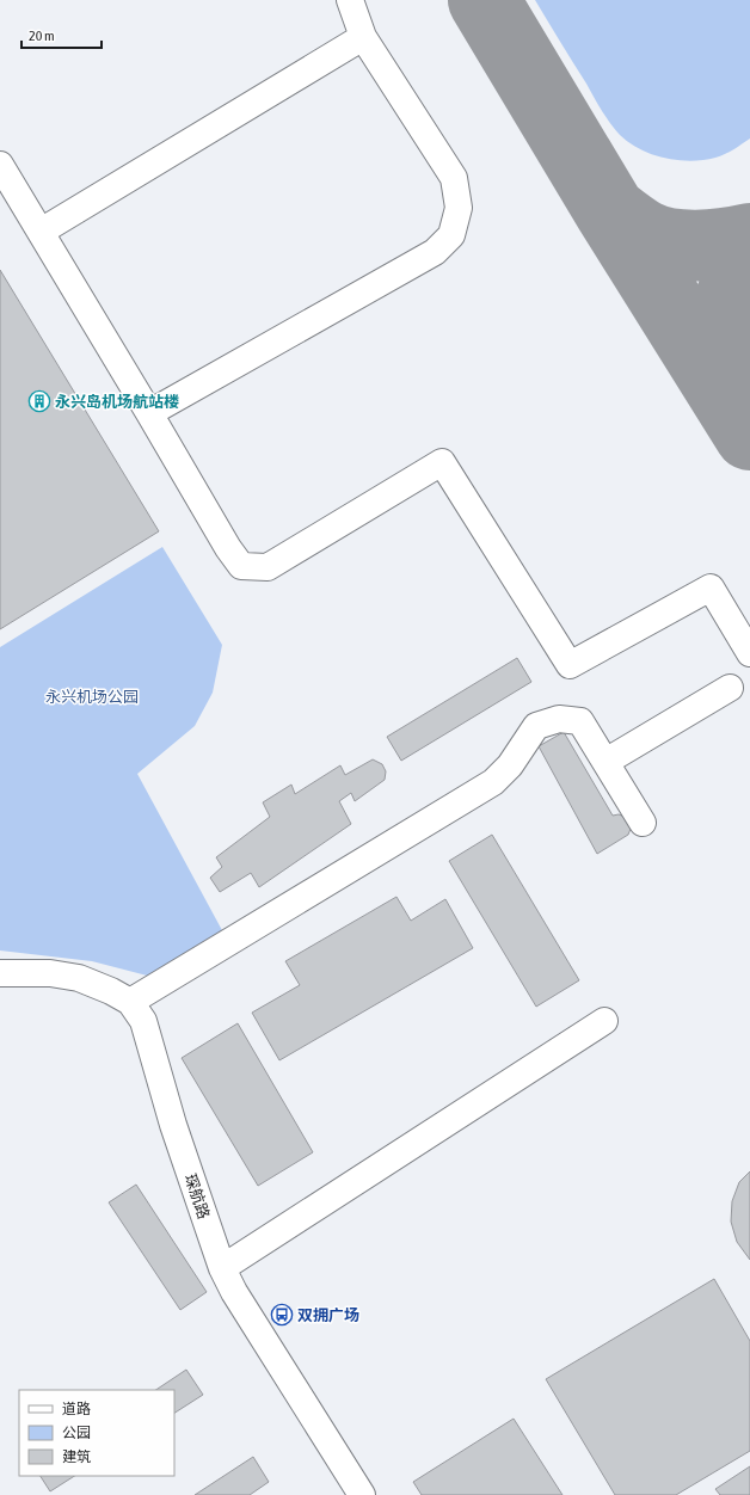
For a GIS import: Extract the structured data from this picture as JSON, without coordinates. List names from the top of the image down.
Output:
{
  "streets": {
    "street": ["琛航路"]
  },
  "parks": ["永兴机场公园"],
  "places": {
    "building": ["永兴岛机场航站楼"],
    "bus stop": ["双拥广场"]
  },
  "legend": ["道路", "公园", "建筑"],
  "scale_bar": "20 m"
}
